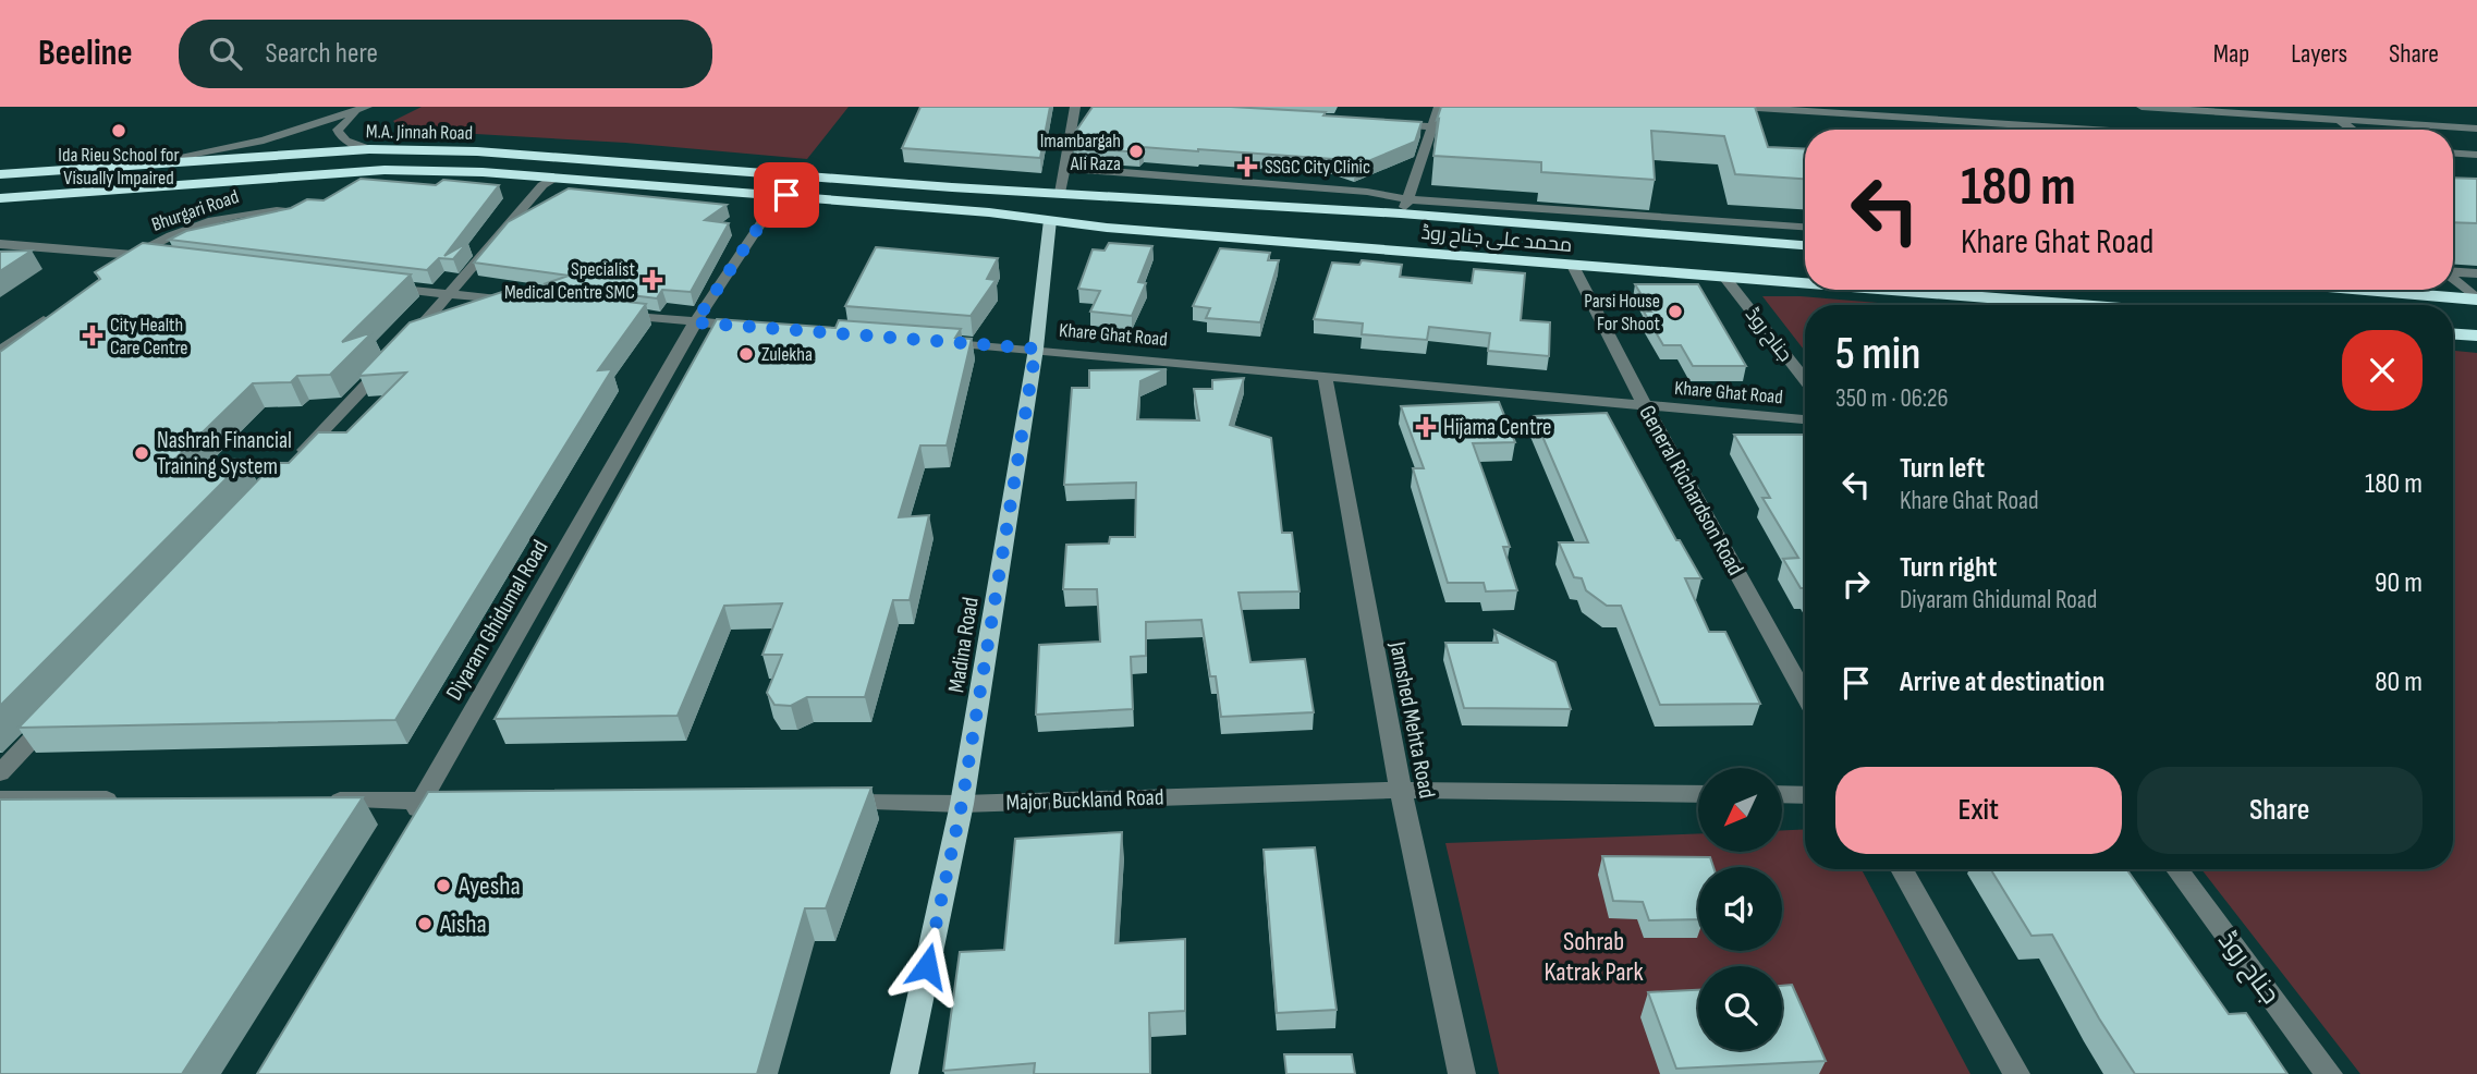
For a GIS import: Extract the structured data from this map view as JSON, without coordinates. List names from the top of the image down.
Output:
{
  "streets": {
    "highway": ["M.A. Jinnah Road", "محمد علی جناح روڈ"],
    "main road": ["Madina Road"],
    "street": [
      "Bhurgari Road",
      "Khare Ghat Road",
      "جناح روڈ",
      "General Richardson Road",
      "Diyaram Ghidumal Road",
      "Jamshed Mehta Road",
      "Major Buckland Road"
    ]
  },
  "crossings": [
    ["M.A. Jinnah Road", "محمد علی جناح روڈ"],
    ["M.A. Jinnah Road", "Diyaram Ghidumal Road"],
    ["محمد علی جناح روڈ", "جناح روڈ"],
    ["محمد علی جناح روڈ", "General Richardson Road"],
    ["محمد علی جناح روڈ", "Diyaram Ghidumal Road"],
    ["محمد علی جناح روڈ", "Madina Road"],
    ["Khare Ghat Road", "General Richardson Road"],
    ["Khare Ghat Road", "Madina Road"],
    ["Khare Ghat Road", "Jamshed Mehta Road"],
    ["Madina Road", "Major Buckland Road"],
    ["Jamshed Mehta Road", "Major Buckland Road"]
  ],
  "parks": ["Sohrab Katrak Park"],
  "places": {
    "other": [
      "Ida Rieu School for Visually Impaired",
      "Imambargah Ali Raza",
      "Parsi House For Shoot",
      "Zulekha",
      "Nashrah Financial Training System",
      "Ayesha",
      "Aisha"
    ],
    "health": [
      "SSGC City Clinic",
      "Specialist Medical Centre SMC",
      "City Health Care Centre",
      "Hijama Centre"
    ]
  },
  "north": "bottom left",
  "page": {
    "header": "Beeline",
    "search": "Search here",
    "nav": ["Map", "Layers", "Share"],
    "turn": ["180 m", "Khare Ghat Road"],
    "heading": ["5 min", "350 m · 06:26"],
    "list": [
      {
        "name": "Turn left",
        "note": "Khare Ghat Road",
        "value": "180 m"
      },
      {
        "name": "Turn right",
        "note": "Diyaram Ghidumal Road",
        "value": "90 m"
      },
      {
        "name": "Arrive at destination",
        "value": "80 m"
      }
    ],
    "buttons": ["Exit", "Share"]
  }
}
